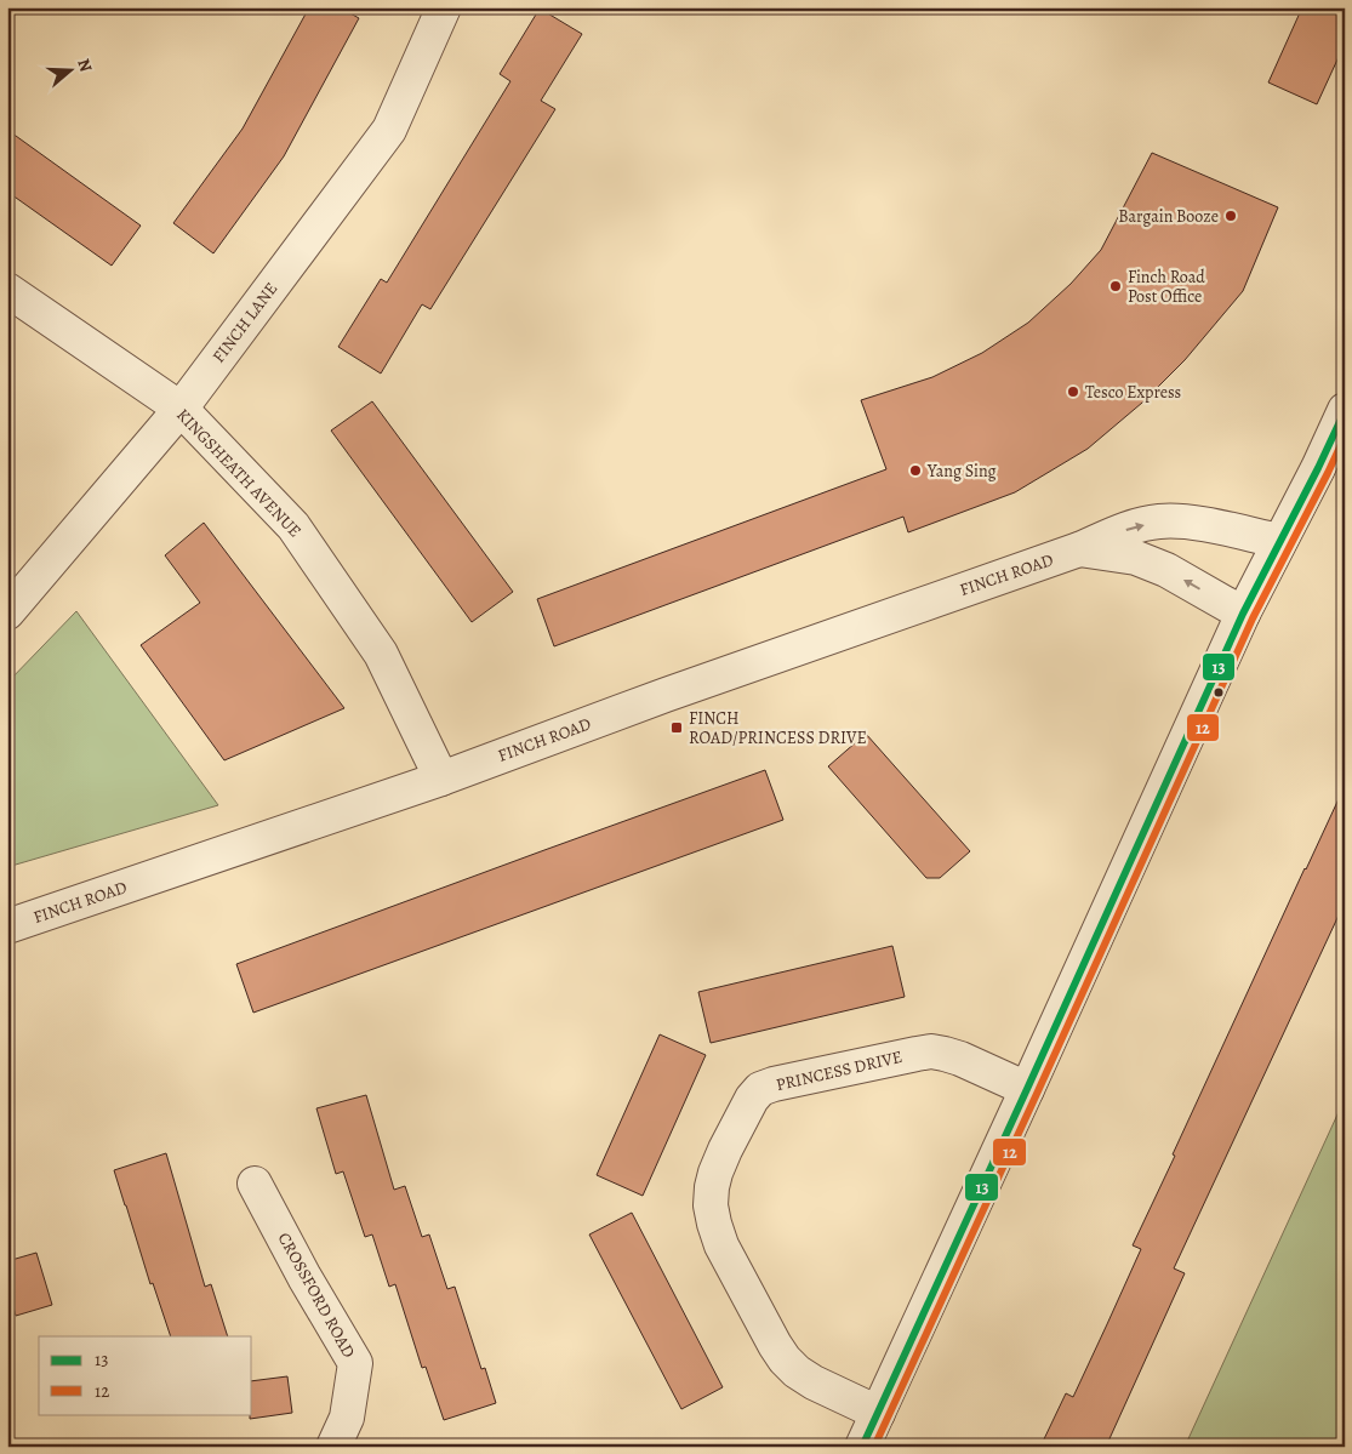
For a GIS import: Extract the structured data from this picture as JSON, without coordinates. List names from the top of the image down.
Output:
{
  "streets": {
    "street": [
      "FINCH LANE",
      "KINGSHEATH AVENUE",
      "FINCH ROAD",
      "PRINCESS DRIVE",
      "CROSSFORD ROAD"
    ]
  },
  "crossings": [
    ["FINCH LANE", "KINGSHEATH AVENUE"],
    ["KINGSHEATH AVENUE", "FINCH ROAD"]
  ],
  "places": {
    "other": [
      "Bargain Booze",
      "Finch Road Post Office",
      "Tesco Express",
      "Yang Sing"
    ],
    "transit": ["FINCH ROAD/PRINCESS DRIVE"]
  },
  "lines": ["transit line 13", "transit line 12"],
  "legend": ["13", "12"],
  "north": "right"
}
